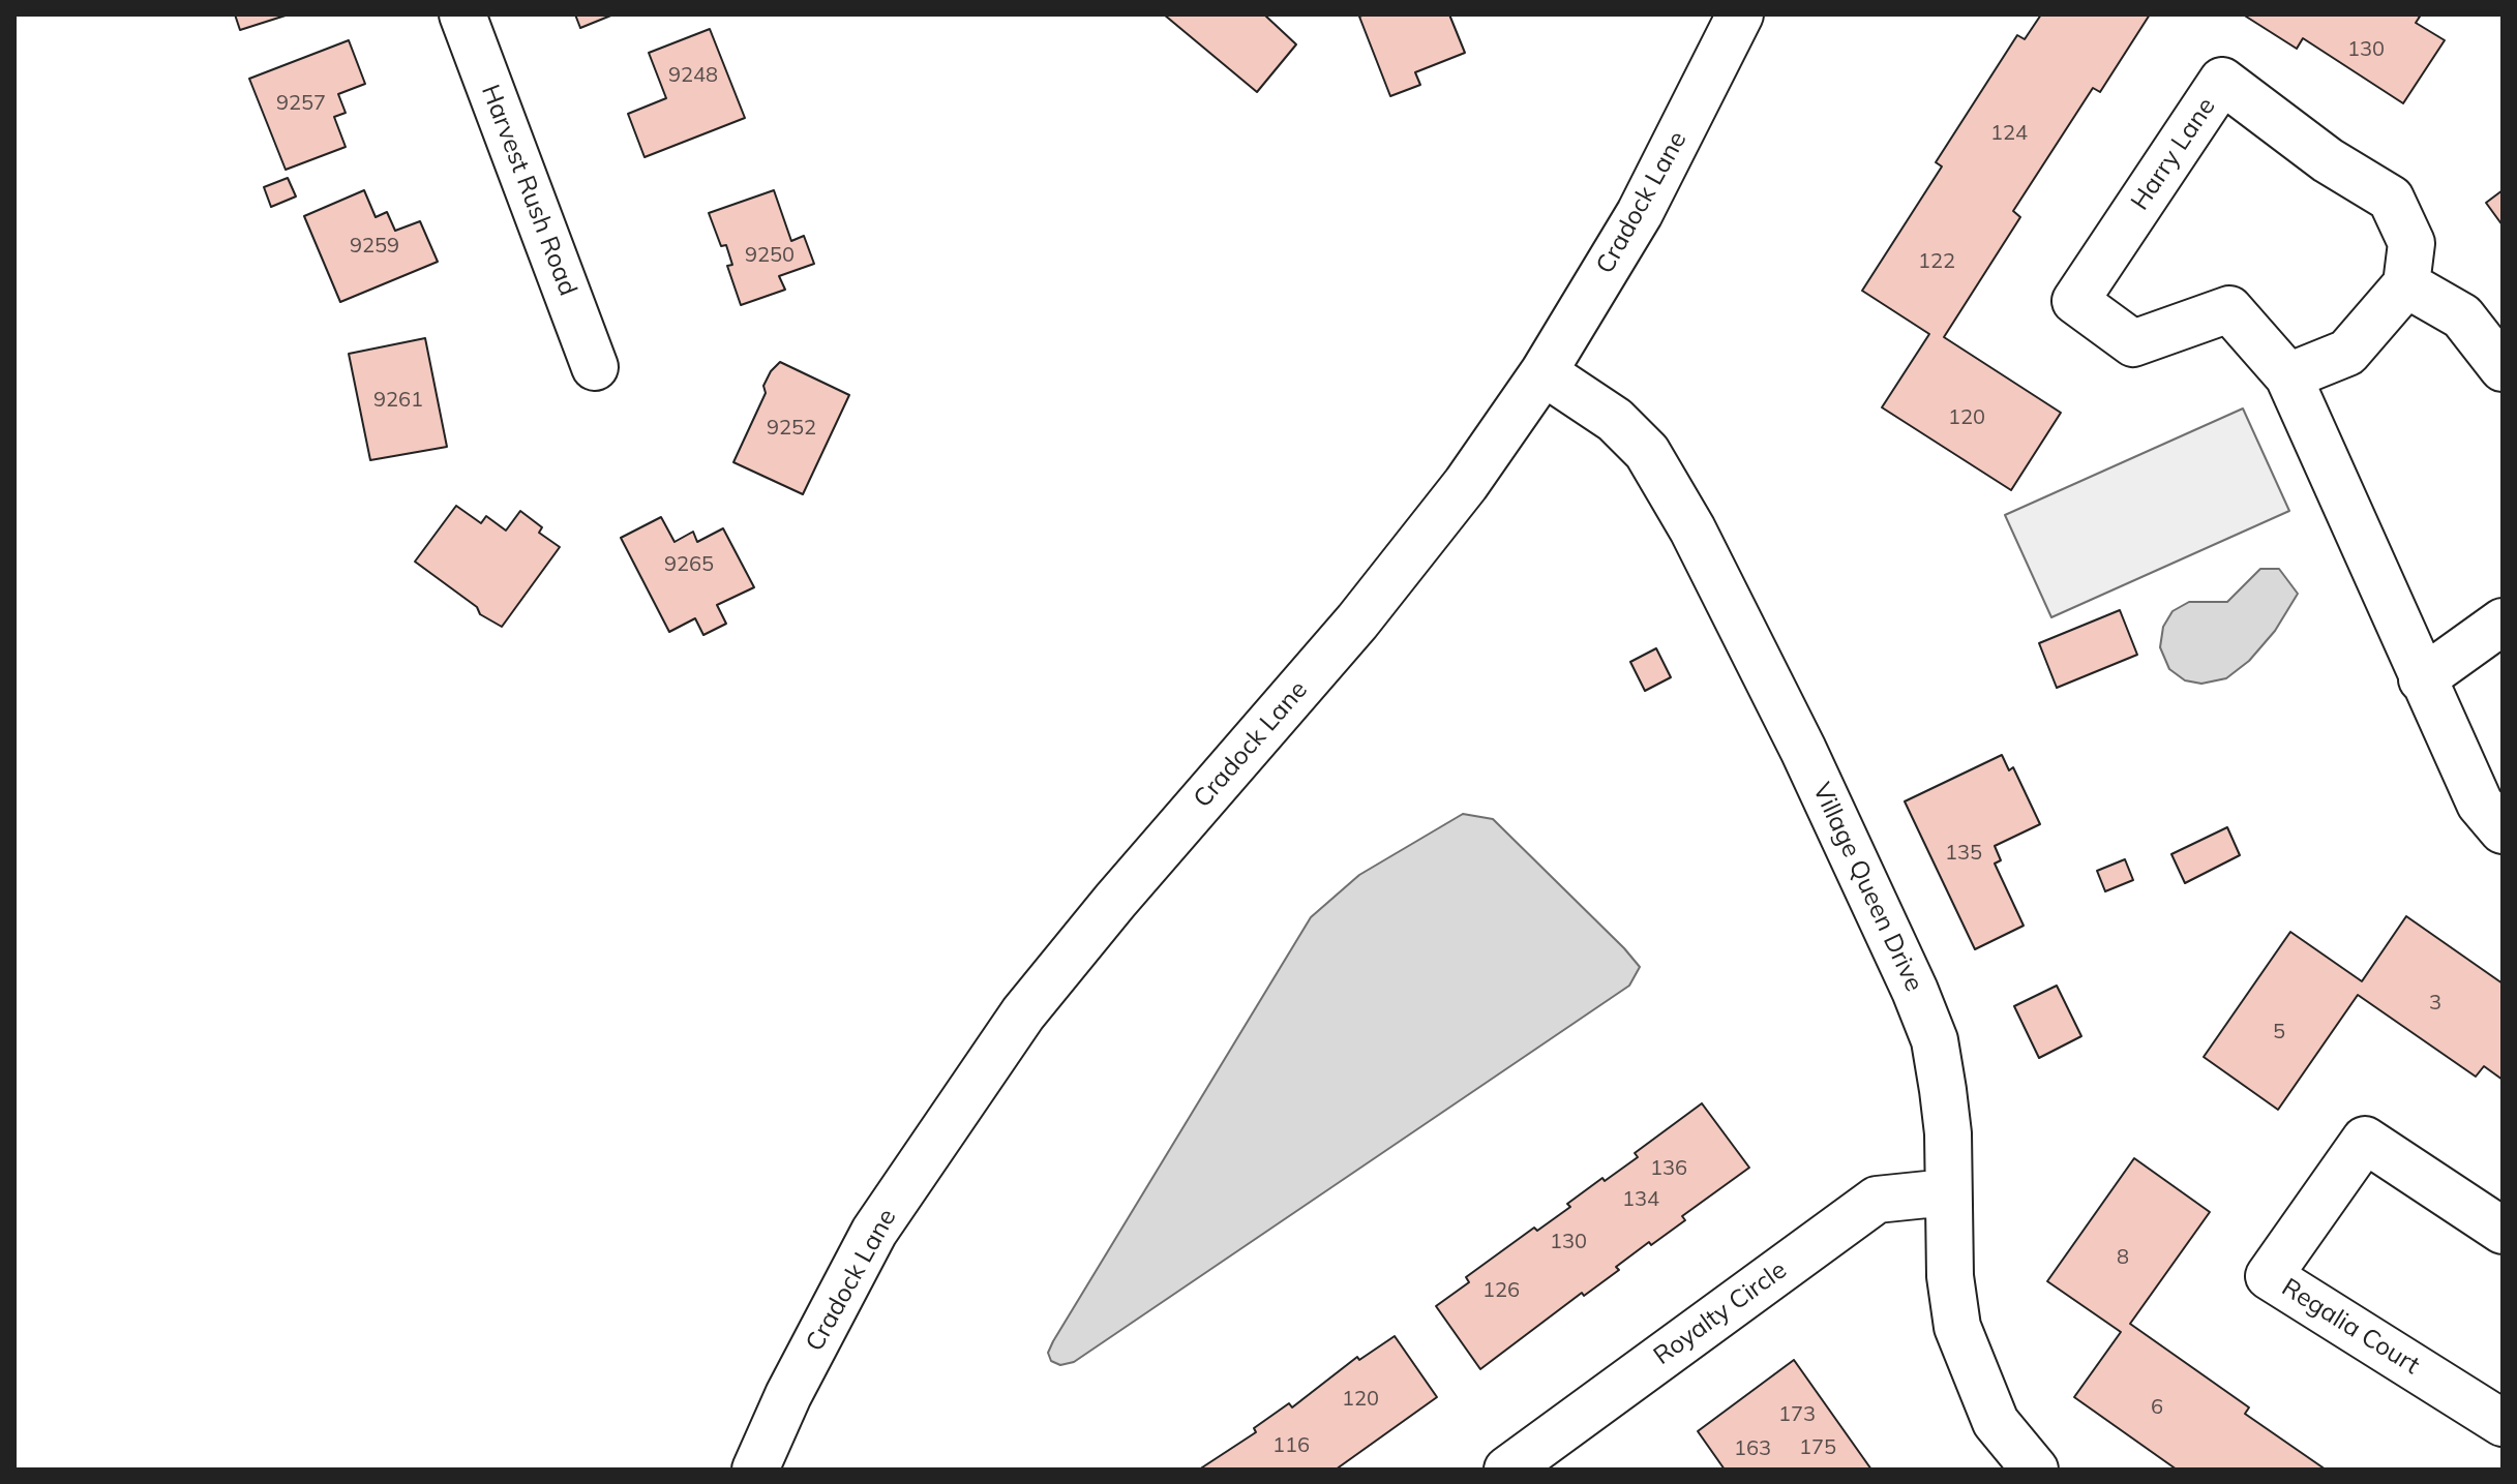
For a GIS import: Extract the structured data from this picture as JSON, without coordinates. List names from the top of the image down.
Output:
{
  "streets": {
    "street": [
      "Harry Lane",
      "Harvest Rush Road",
      "Cradock Lane",
      "Village Queen Drive",
      "Royalty Circle",
      "Regalia Court"
    ]
  },
  "crossings": [
    ["Cradock Lane", "Village Queen Drive"],
    ["Village Queen Drive", "Royalty Circle"]
  ],
  "house_numbers": [
    "130",
    "9248",
    "9257",
    "124",
    "9259",
    "9250",
    "122",
    "9261",
    "120",
    "9252",
    "9265",
    "135",
    "3",
    "5",
    "136",
    "134",
    "130",
    "8",
    "126",
    "120",
    "6",
    "173",
    "116",
    "175",
    "163"
  ]
}
